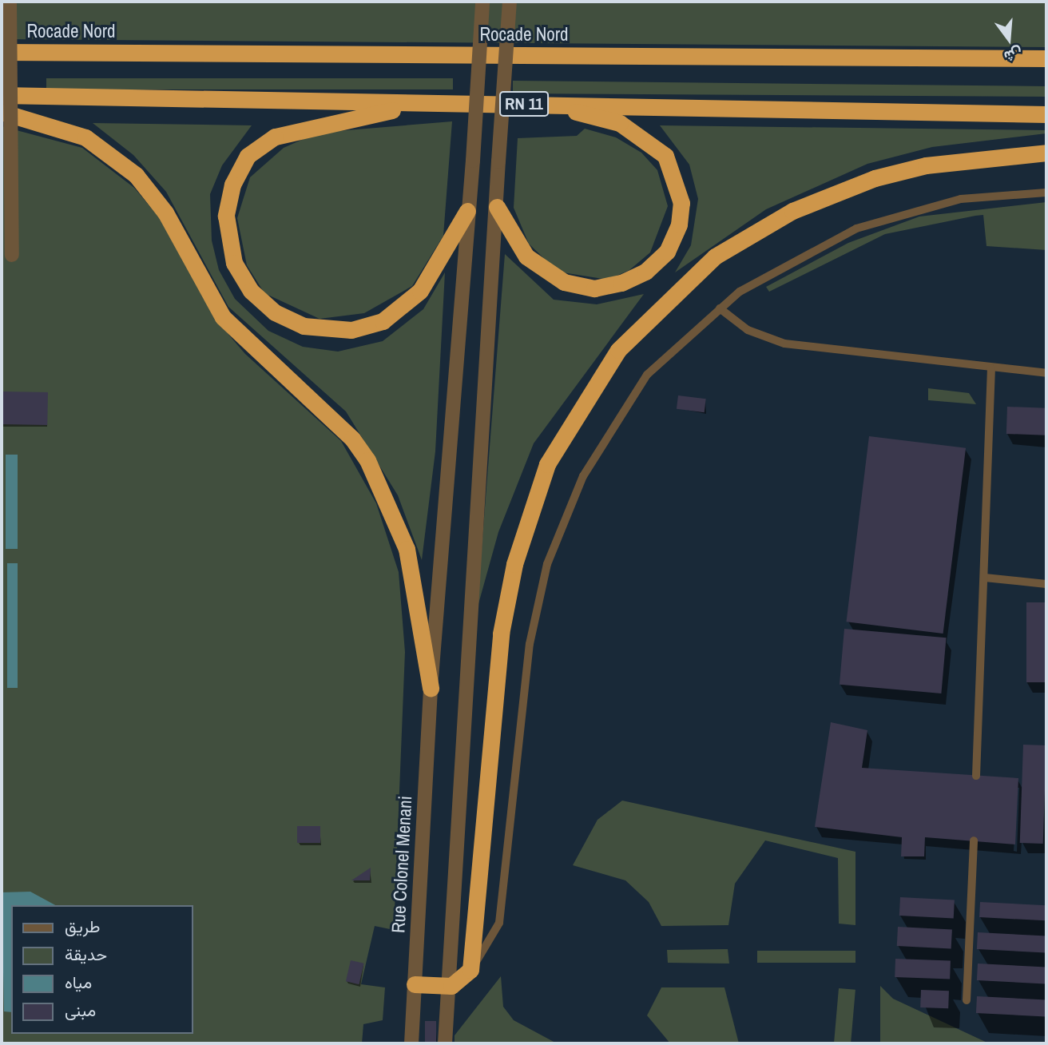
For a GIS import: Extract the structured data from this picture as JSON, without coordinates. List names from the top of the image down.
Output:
{
  "streets": {
    "highway": ["Rocade Nord", "RN 11"],
    "street": ["Rue Colonel Menani"]
  },
  "legend": [
    "طريق",
    "حديقة",
    "مياه",
    "مبنى"
  ],
  "north": "bottom"
}
